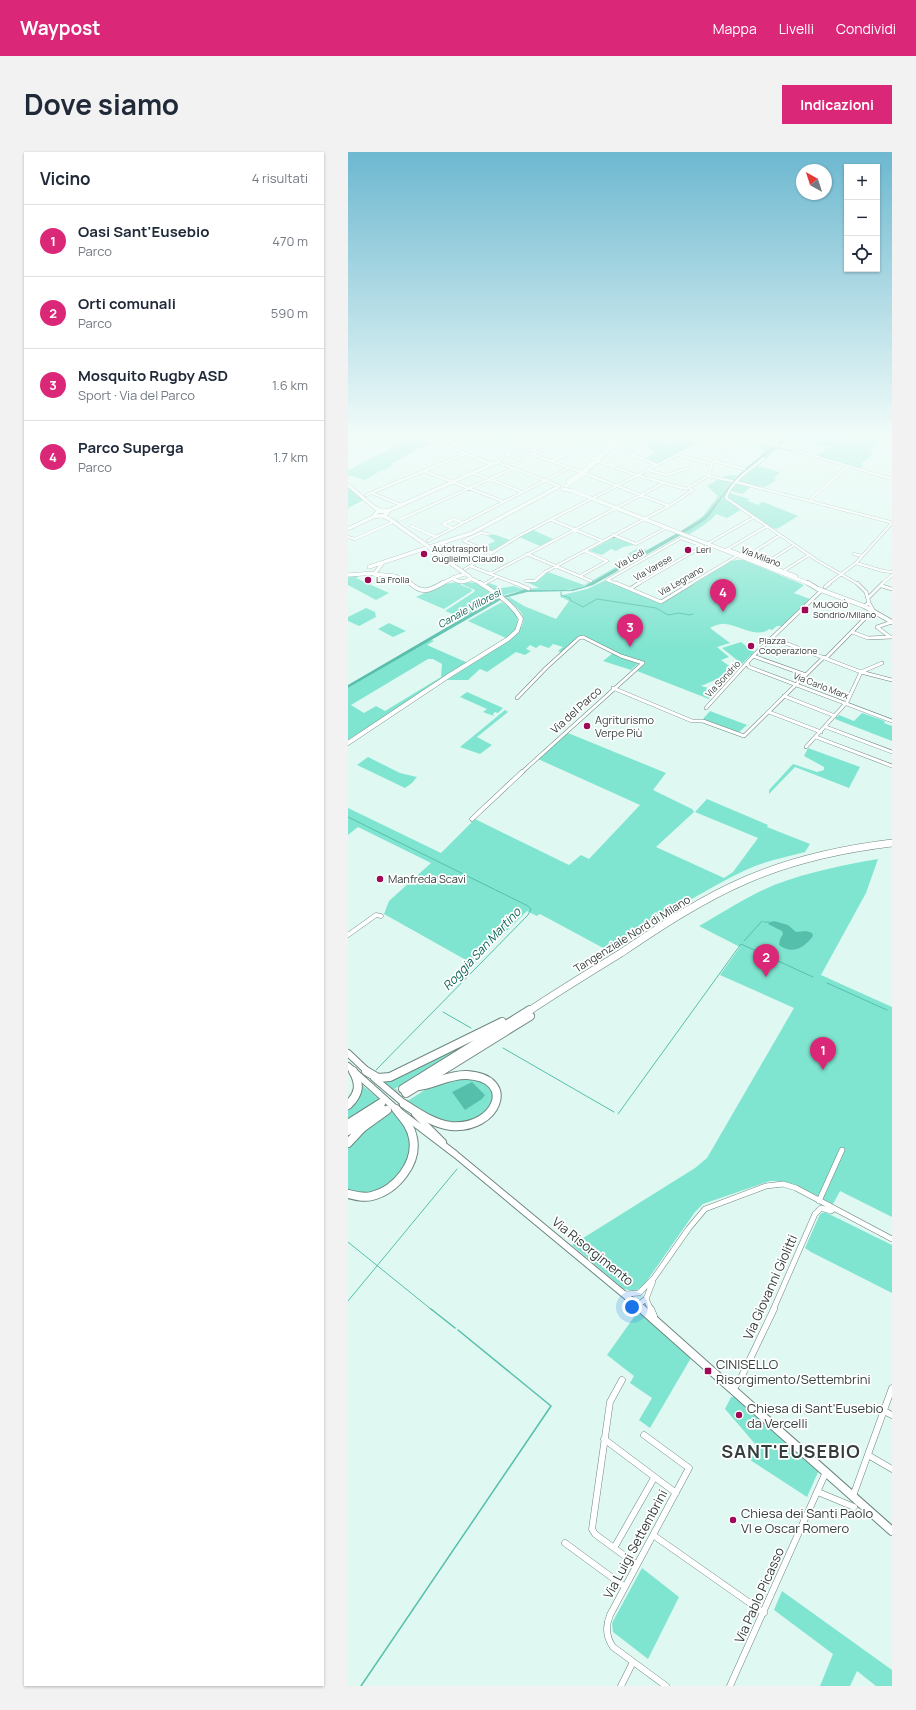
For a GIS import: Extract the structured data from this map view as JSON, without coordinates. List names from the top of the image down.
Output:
{
  "streets": {
    "highway": ["Tangenziale Nord di Milano"],
    "street": [
      "Via Milano",
      "Via Lodi",
      "Via Varese",
      "Via Legnano",
      "Via Sondrio",
      "Via Carlo Marx",
      "Via del Parco",
      "Via Risorgimento",
      "Via Giovanni Giolitti",
      "Via Luigi Settembrini",
      "Via Pablo Picasso"
    ]
  },
  "crossings": [
    ["Via Milano", "Via Lodi"],
    ["Via Milano", "Via Varese"],
    ["Via Milano", "Via Legnano"],
    ["Via Milano", "Via Sondrio"],
    ["Via Lodi", "Via Varese"],
    ["Via Lodi", "Via Legnano"],
    ["Via Varese", "Via Legnano"],
    ["Via Sondrio", "Via Carlo Marx"],
    ["Via Risorgimento", "Via Giovanni Giolitti"],
    ["Via Risorgimento", "Via Pablo Picasso"]
  ],
  "districts": ["SANT'EUSEBIO"],
  "water": ["Canale Villoresi", "Roggia San Martino"],
  "places": {
    "other": [
      "Leri",
      "Autotrasporti Guglielmi Claudio",
      "La Frolla",
      "Piazza Cooperazione",
      "Agriturismo Verpe Più",
      "Manfreda Scavi",
      "Chiesa di Sant'Eusebio da Vercelli",
      "Chiesa dei Santi Paolo VI e Oscar Romero"
    ],
    "transit": ["MUGGIÒ Sondrio/Milano", "CINISELLO Risorgimento/Settembrini"]
  },
  "north": "top left",
  "page": {
    "header": "Waypost",
    "nav": ["Mappa", "Livelli", "Condividi"],
    "title": "Dove siamo",
    "buttons": "Indicazioni",
    "heading": ["Vicino", "4 risultati"],
    "map_buttons": ["+", "−"],
    "list": [
      {
        "mark": "1",
        "name": "Oasi Sant'Eusebio",
        "note": "Parco",
        "value": "470 m"
      },
      {
        "mark": "2",
        "name": "Orti comunali",
        "note": "Parco",
        "value": "590 m"
      },
      {
        "mark": "3",
        "name": "Mosquito Rugby ASD",
        "note": "Sport · Via del Parco",
        "value": "1.6 km"
      },
      {
        "mark": "4",
        "name": "Parco Superga",
        "note": "Parco",
        "value": "1.7 km"
      }
    ],
    "pins": [
      "4",
      "3",
      "2",
      "1"
    ]
  }
}
